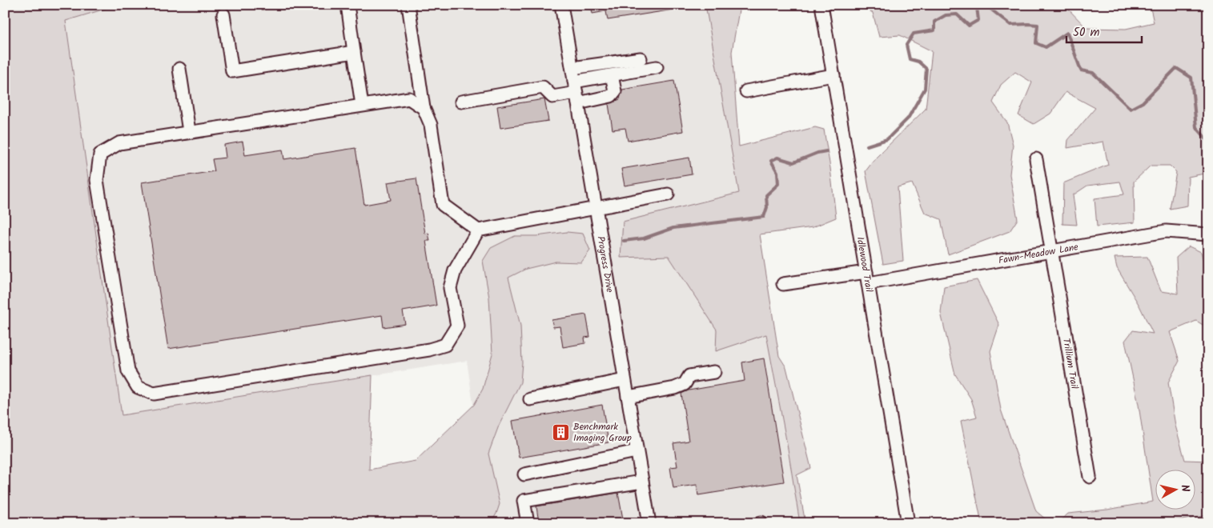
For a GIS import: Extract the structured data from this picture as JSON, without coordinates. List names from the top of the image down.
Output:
{
  "streets": {
    "street": [
      "Fawn-Meadow Lane",
      "Progress Drive",
      "Idlewood Trail",
      "Trillium Trail"
    ]
  },
  "crossings": [
    ["Fawn-Meadow Lane", "Idlewood Trail"],
    ["Fawn-Meadow Lane", "Trillium Trail"]
  ],
  "places": {
    "building": ["Benchmark Imaging Group"]
  },
  "scale_bar": "50 m",
  "north": "right"
}
